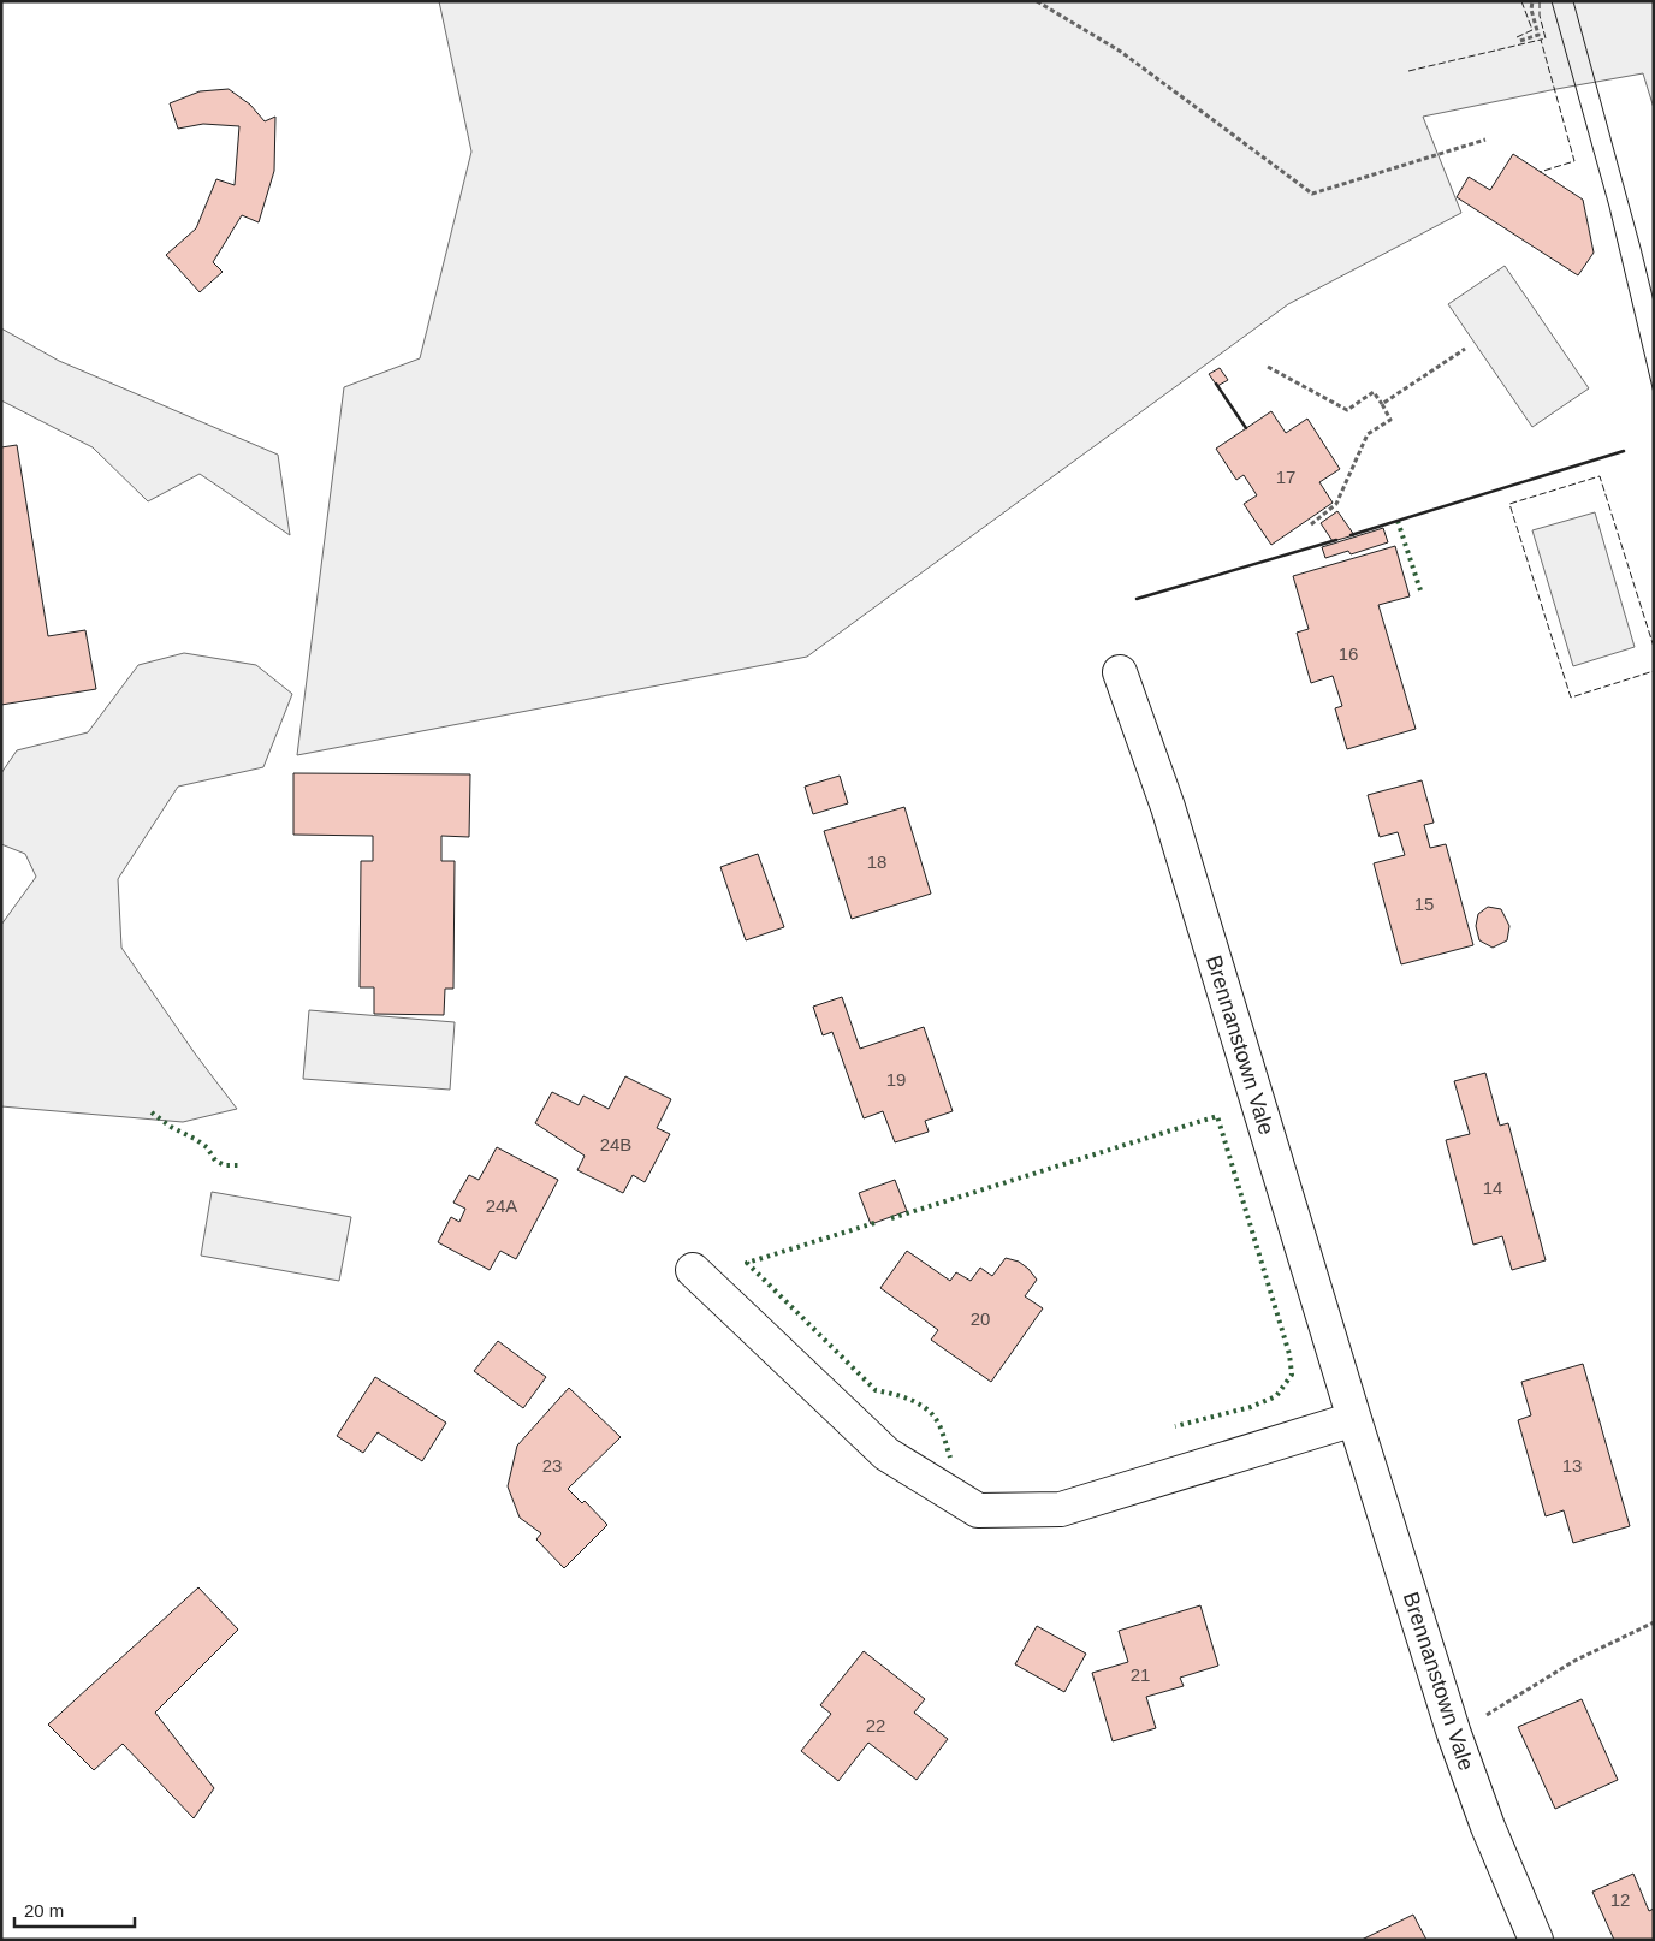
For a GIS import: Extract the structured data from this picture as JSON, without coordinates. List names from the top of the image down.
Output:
{
  "streets": {
    "street": ["Brennanstown Vale"]
  },
  "house_numbers": [
    "17",
    "16",
    "18",
    "15",
    "19",
    "24B",
    "14",
    "24A",
    "20",
    "23",
    "13",
    "21",
    "22",
    "12"
  ],
  "scale_bar": "20 m"
}
